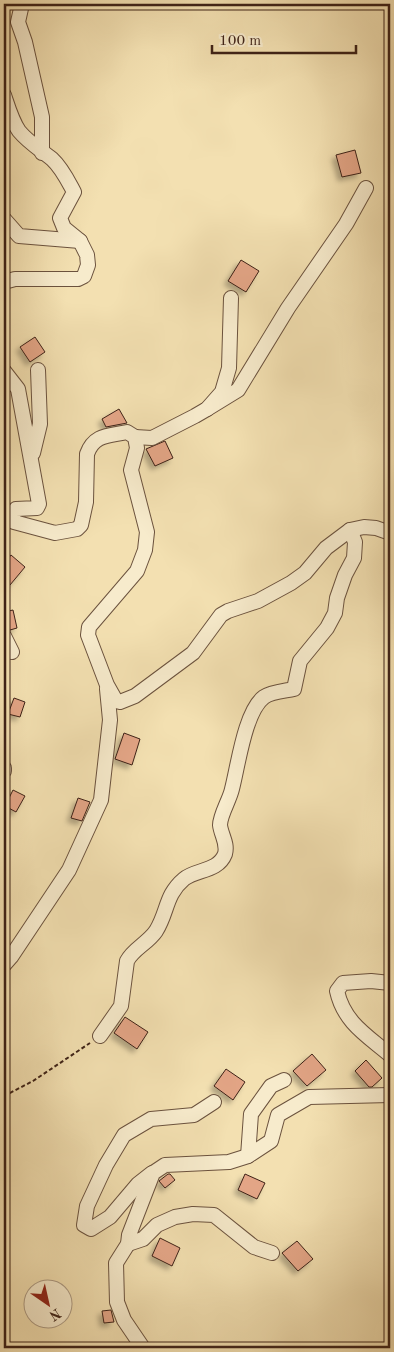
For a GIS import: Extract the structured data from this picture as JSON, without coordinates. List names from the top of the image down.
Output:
{
  "scale_bar": "100 m",
  "north": "bottom right"
}
